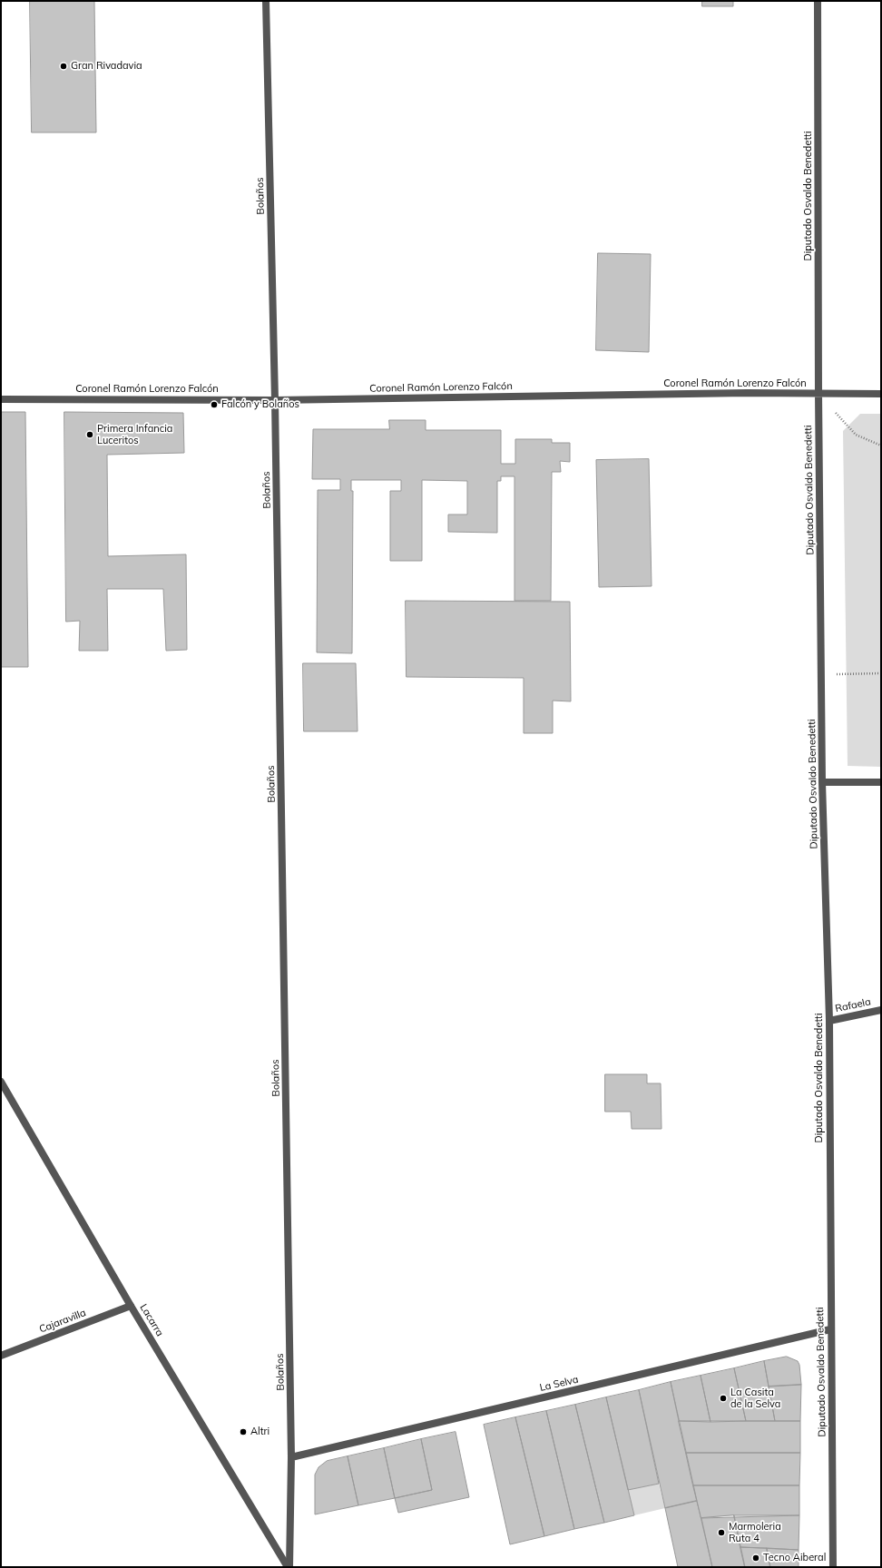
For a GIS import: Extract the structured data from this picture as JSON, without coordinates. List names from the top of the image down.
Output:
{
  "streets": {
    "street": [
      "Bolaños",
      "Diputado Osvaldo Benedetti",
      "Coronel Ramón Lorenzo Falcón",
      "Rafaela",
      "Lacarra",
      "Cajaravilla",
      "La Selva"
    ]
  },
  "crossings": [
    ["Bolaños", "Coronel Ramón Lorenzo Falcón"],
    ["Bolaños", "Lacarra"],
    ["Bolaños", "La Selva"],
    ["Diputado Osvaldo Benedetti", "Coronel Ramón Lorenzo Falcón"],
    ["Diputado Osvaldo Benedetti", "Rafaela"],
    ["Diputado Osvaldo Benedetti", "La Selva"],
    ["Lacarra", "Cajaravilla"]
  ],
  "places": [
    "Gran Rivadavia",
    "Falcón y Bolaños",
    "Primera Infancia Luceritos",
    "La Casita de la Selva",
    "Altri",
    "Marmoleria Ruta 4",
    "Tecno Aiberal"
  ]
}
